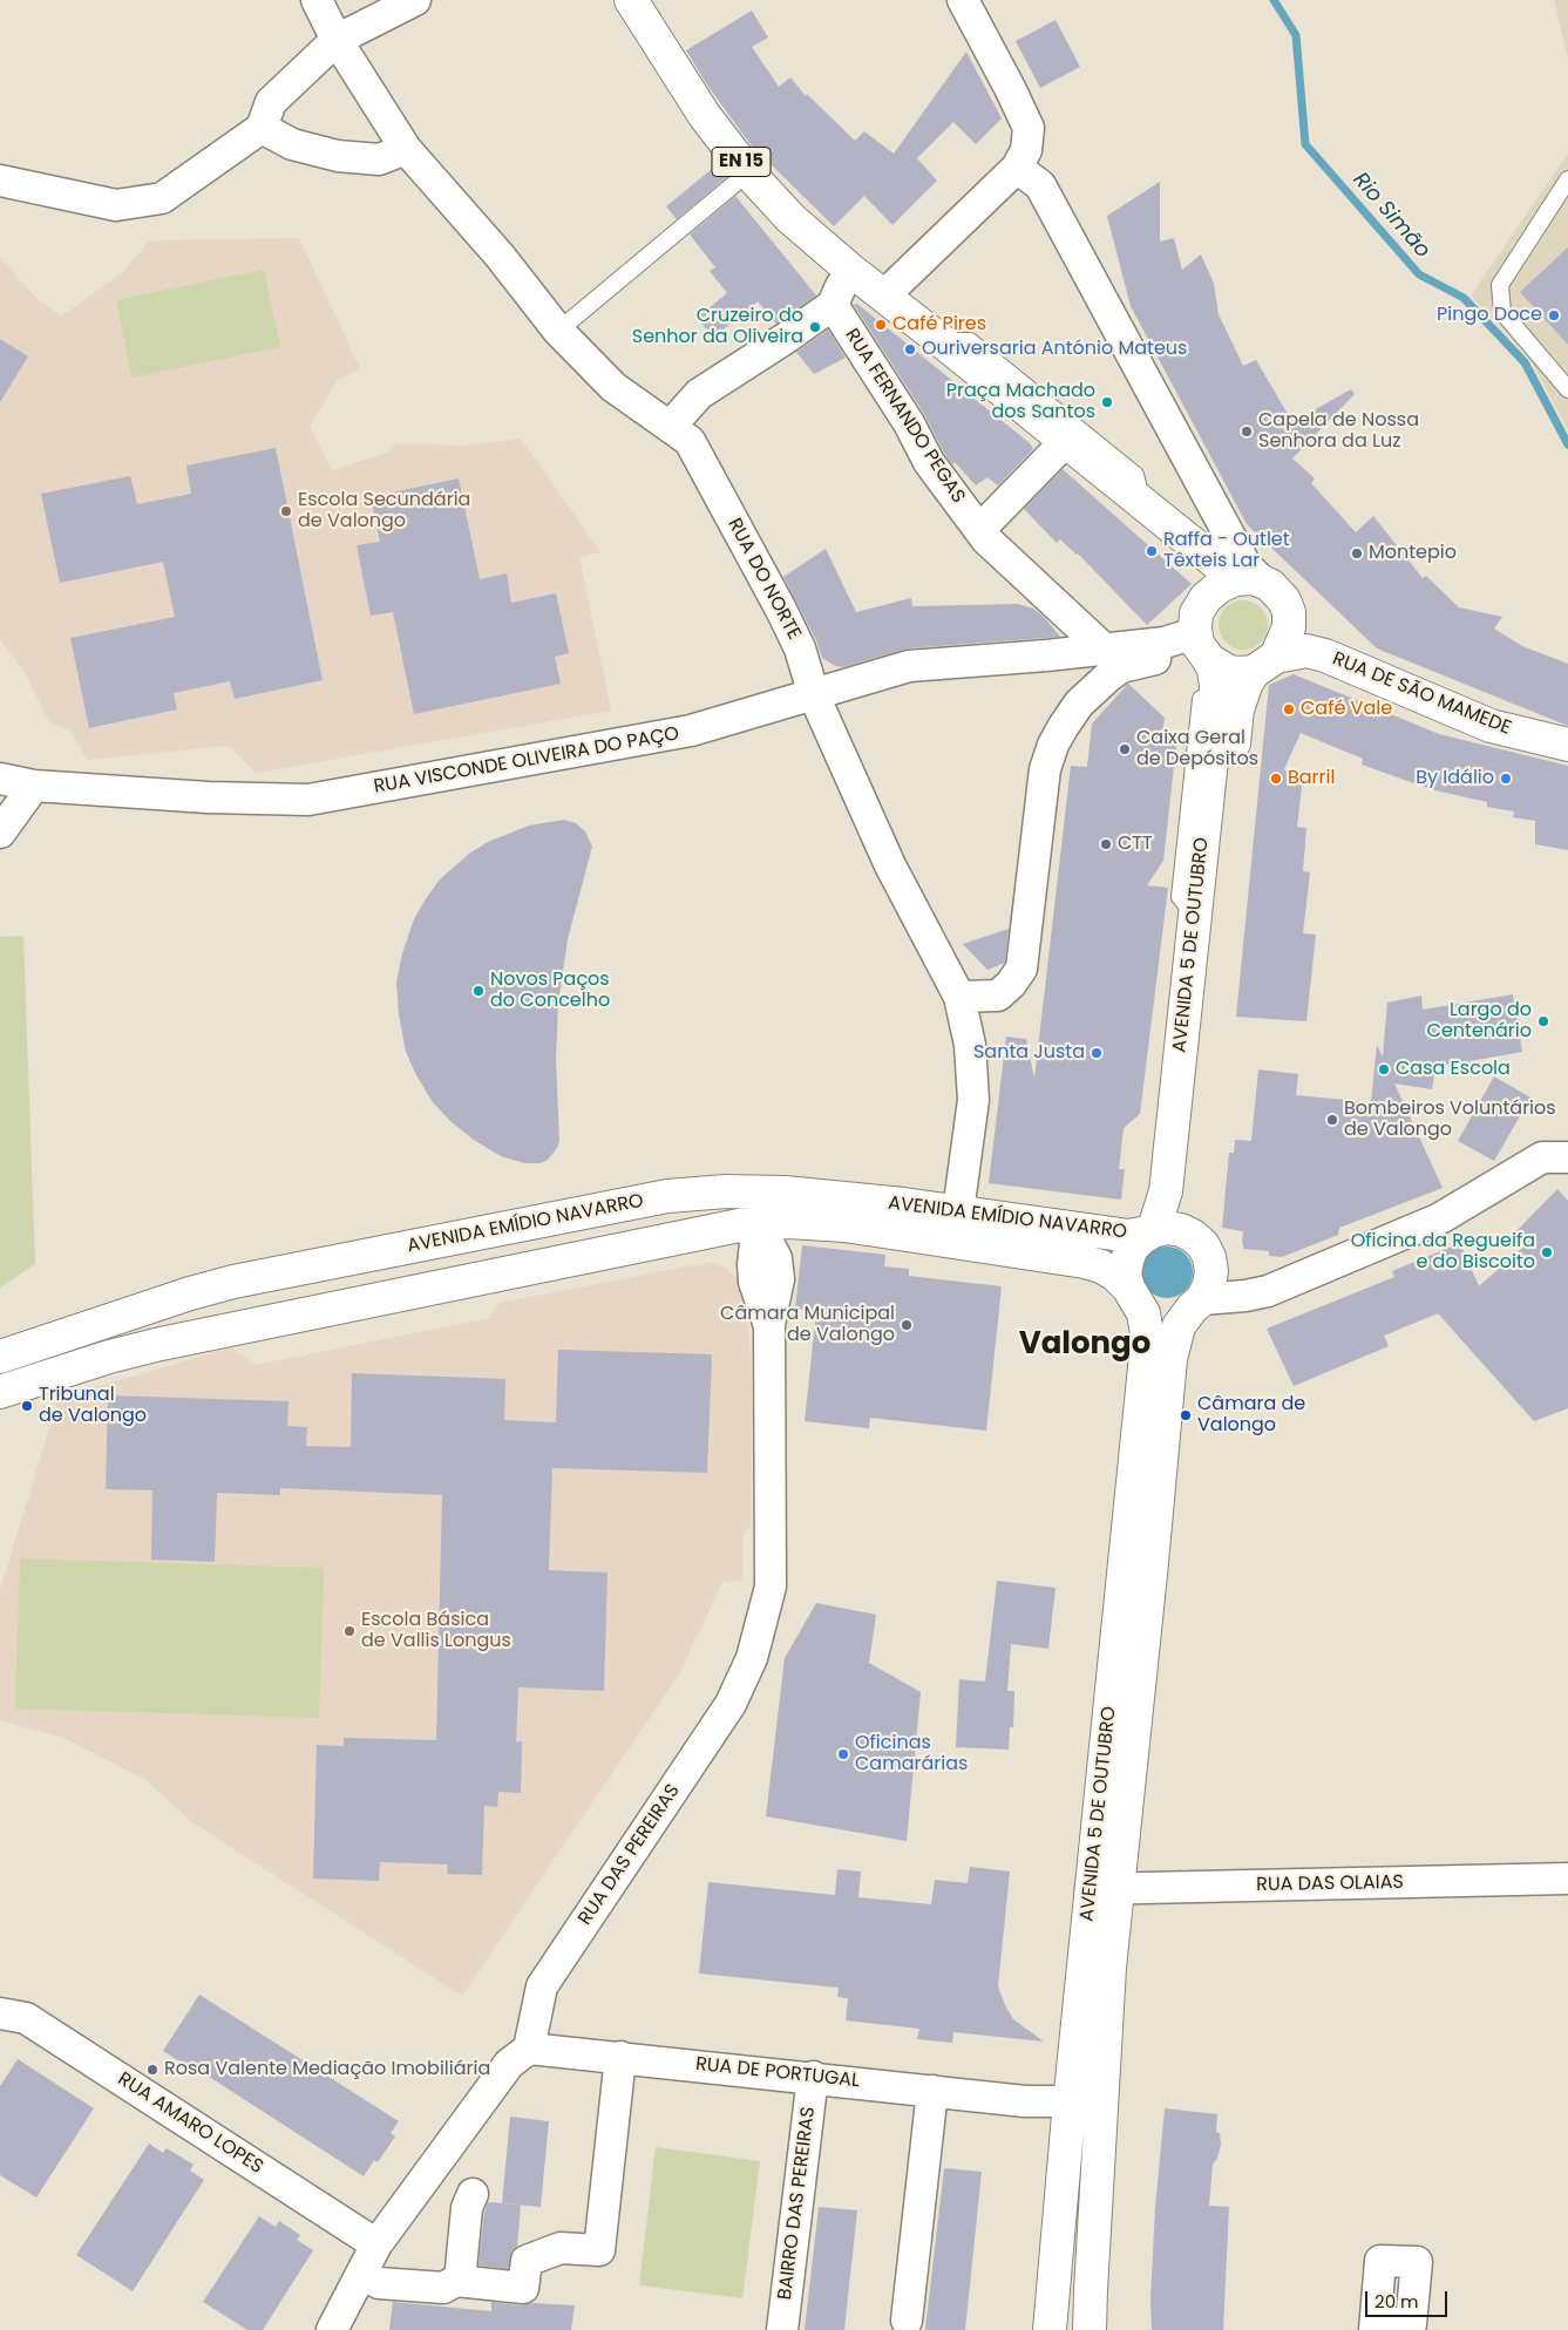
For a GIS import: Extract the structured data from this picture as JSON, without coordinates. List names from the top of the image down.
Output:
{
  "streets": {
    "main road": [
      "EN 15",
      "RUA DE SÃO MAMEDE",
      "AVENIDA 5 DE OUTUBRO",
      "AVENIDA EMÍDIO NAVARRO"
    ],
    "street": [
      "RUA FERNANDO PEGAS",
      "RUA DO NORTE",
      "RUA VISCONDE OLIVEIRA DO PAÇO",
      "RUA DAS PEREIRAS",
      "RUA DAS OLAIAS",
      "RUA DE PORTUGAL",
      "RUA AMARO LOPES",
      "BAIRRO DAS PEREIRAS"
    ]
  },
  "crossings": [
    ["RUA FERNANDO PEGAS", "RUA VISCONDE OLIVEIRA DO PAÇO"],
    ["RUA DO NORTE", "RUA VISCONDE OLIVEIRA DO PAÇO"],
    ["RUA DO NORTE", "AVENIDA EMÍDIO NAVARRO"],
    ["RUA DE SÃO MAMEDE", "RUA VISCONDE OLIVEIRA DO PAÇO"],
    ["RUA DE SÃO MAMEDE", "AVENIDA 5 DE OUTUBRO"],
    ["RUA VISCONDE OLIVEIRA DO PAÇO", "AVENIDA 5 DE OUTUBRO"],
    ["AVENIDA 5 DE OUTUBRO", "AVENIDA EMÍDIO NAVARRO"],
    ["AVENIDA 5 DE OUTUBRO", "RUA DAS OLAIAS"],
    ["AVENIDA 5 DE OUTUBRO", "RUA DE PORTUGAL"],
    ["AVENIDA EMÍDIO NAVARRO", "RUA DAS PEREIRAS"],
    ["RUA DAS PEREIRAS", "RUA DE PORTUGAL"],
    ["RUA DE PORTUGAL", "BAIRRO DAS PEREIRAS"]
  ],
  "districts": ["Valongo"],
  "water": ["Rio Simão"],
  "places": [
    "Pingo Doce",
    "Café Pires",
    "Cruzeiro do Senhor da Oliveira",
    "Ouriversaria António Mateus",
    "Praça Machado dos Santos",
    "Capela de Nossa Senhora da Luz",
    "Escola Secundária de Valongo",
    "Raffa - Outlet Têxteis Lar",
    "Montepio",
    "Café Vale",
    "Caixa Geral de Depósitos",
    "Barril",
    "By Idálio",
    "CTT",
    "Novos Paços do Concelho",
    "Largo do Centenário",
    "Santa Justa",
    "Casa Escola",
    "Bombeiros Voluntários de Valongo",
    "Oficina da Regueifa e do Biscoito",
    "Câmara Municipal de Valongo",
    "Tribunal de Valongo",
    "Câmara de Valongo",
    "Escola Básica de Vallis Longus",
    "Oficinas Camarárias",
    "Rosa Valente Mediação Imobiliária"
  ],
  "scale_bar": "20 m"
}
